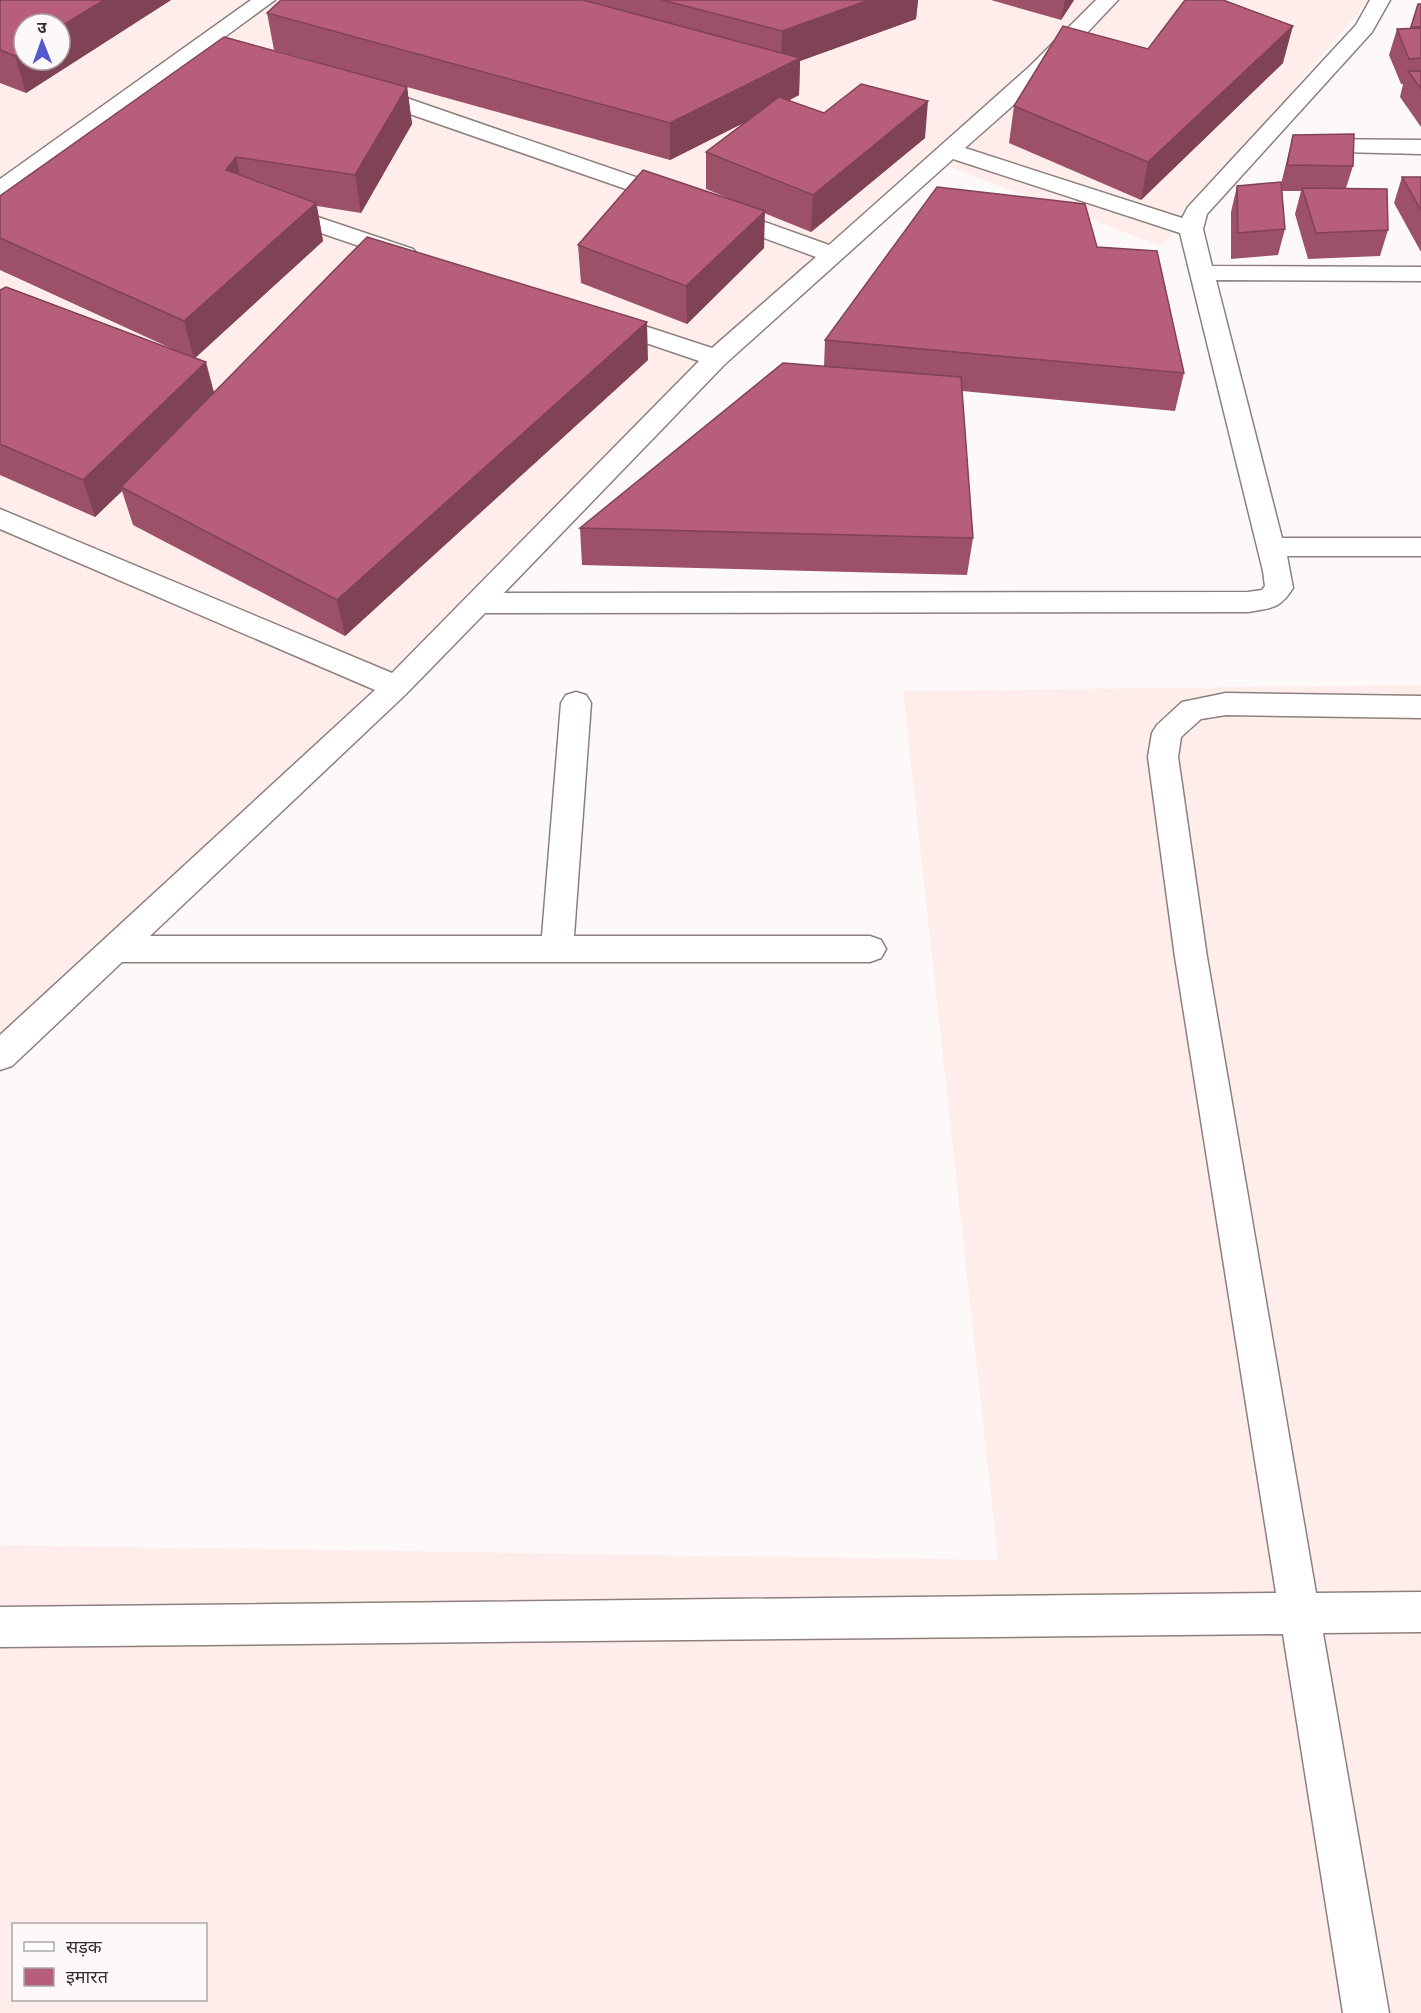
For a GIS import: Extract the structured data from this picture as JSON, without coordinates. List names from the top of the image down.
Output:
{
  "legend": ["सड़क", "इमारत"],
  "north": "top"
}
